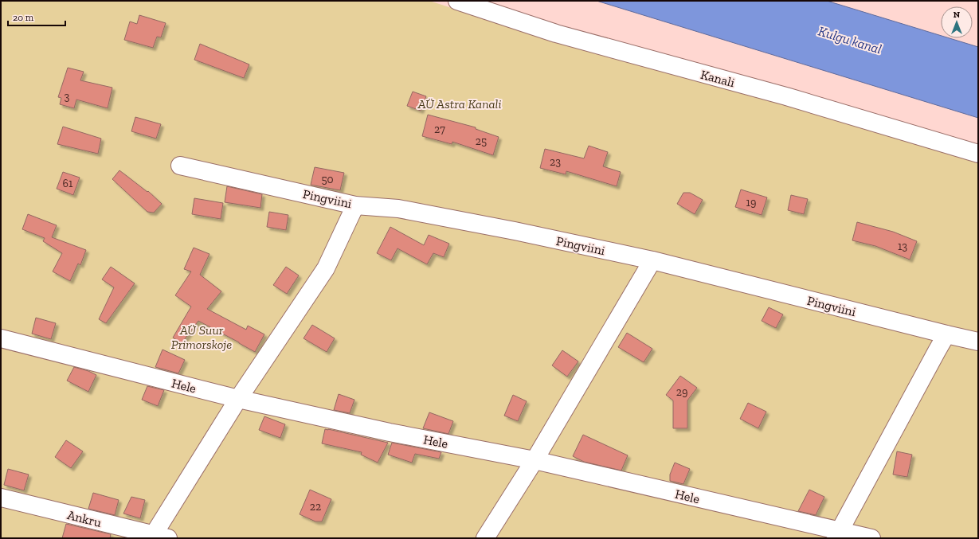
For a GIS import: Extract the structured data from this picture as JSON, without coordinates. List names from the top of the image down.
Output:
{
  "streets": {
    "street": [
      "Kanali",
      "Pingviini",
      "Hele",
      "Ankru"
    ]
  },
  "water": ["Kulgu kanal"],
  "parks": ["AÜ Astra Kanali", "AÜ Suur Primorskoje"],
  "house_numbers": [
    "3",
    "27",
    "25",
    "23",
    "50",
    "61",
    "19",
    "13",
    "29",
    "22"
  ],
  "scale_bar": "20 m",
  "north": "top"
}
